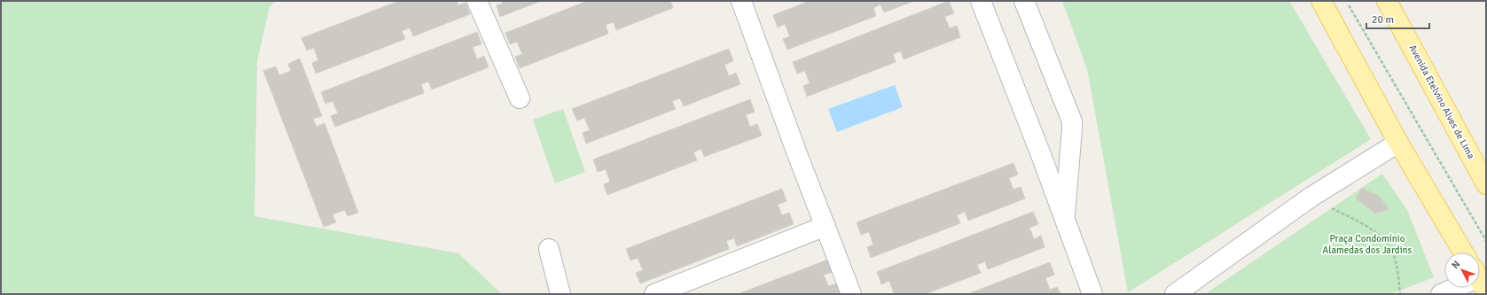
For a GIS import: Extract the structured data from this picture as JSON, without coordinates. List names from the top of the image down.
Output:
{
  "streets": {
    "main road": ["Avenida Etelvino Alves de Lima"]
  },
  "parks": ["Praça Condomínio Alamedas dos Jardins"],
  "scale_bar": "20 m",
  "north": "top left"
}
